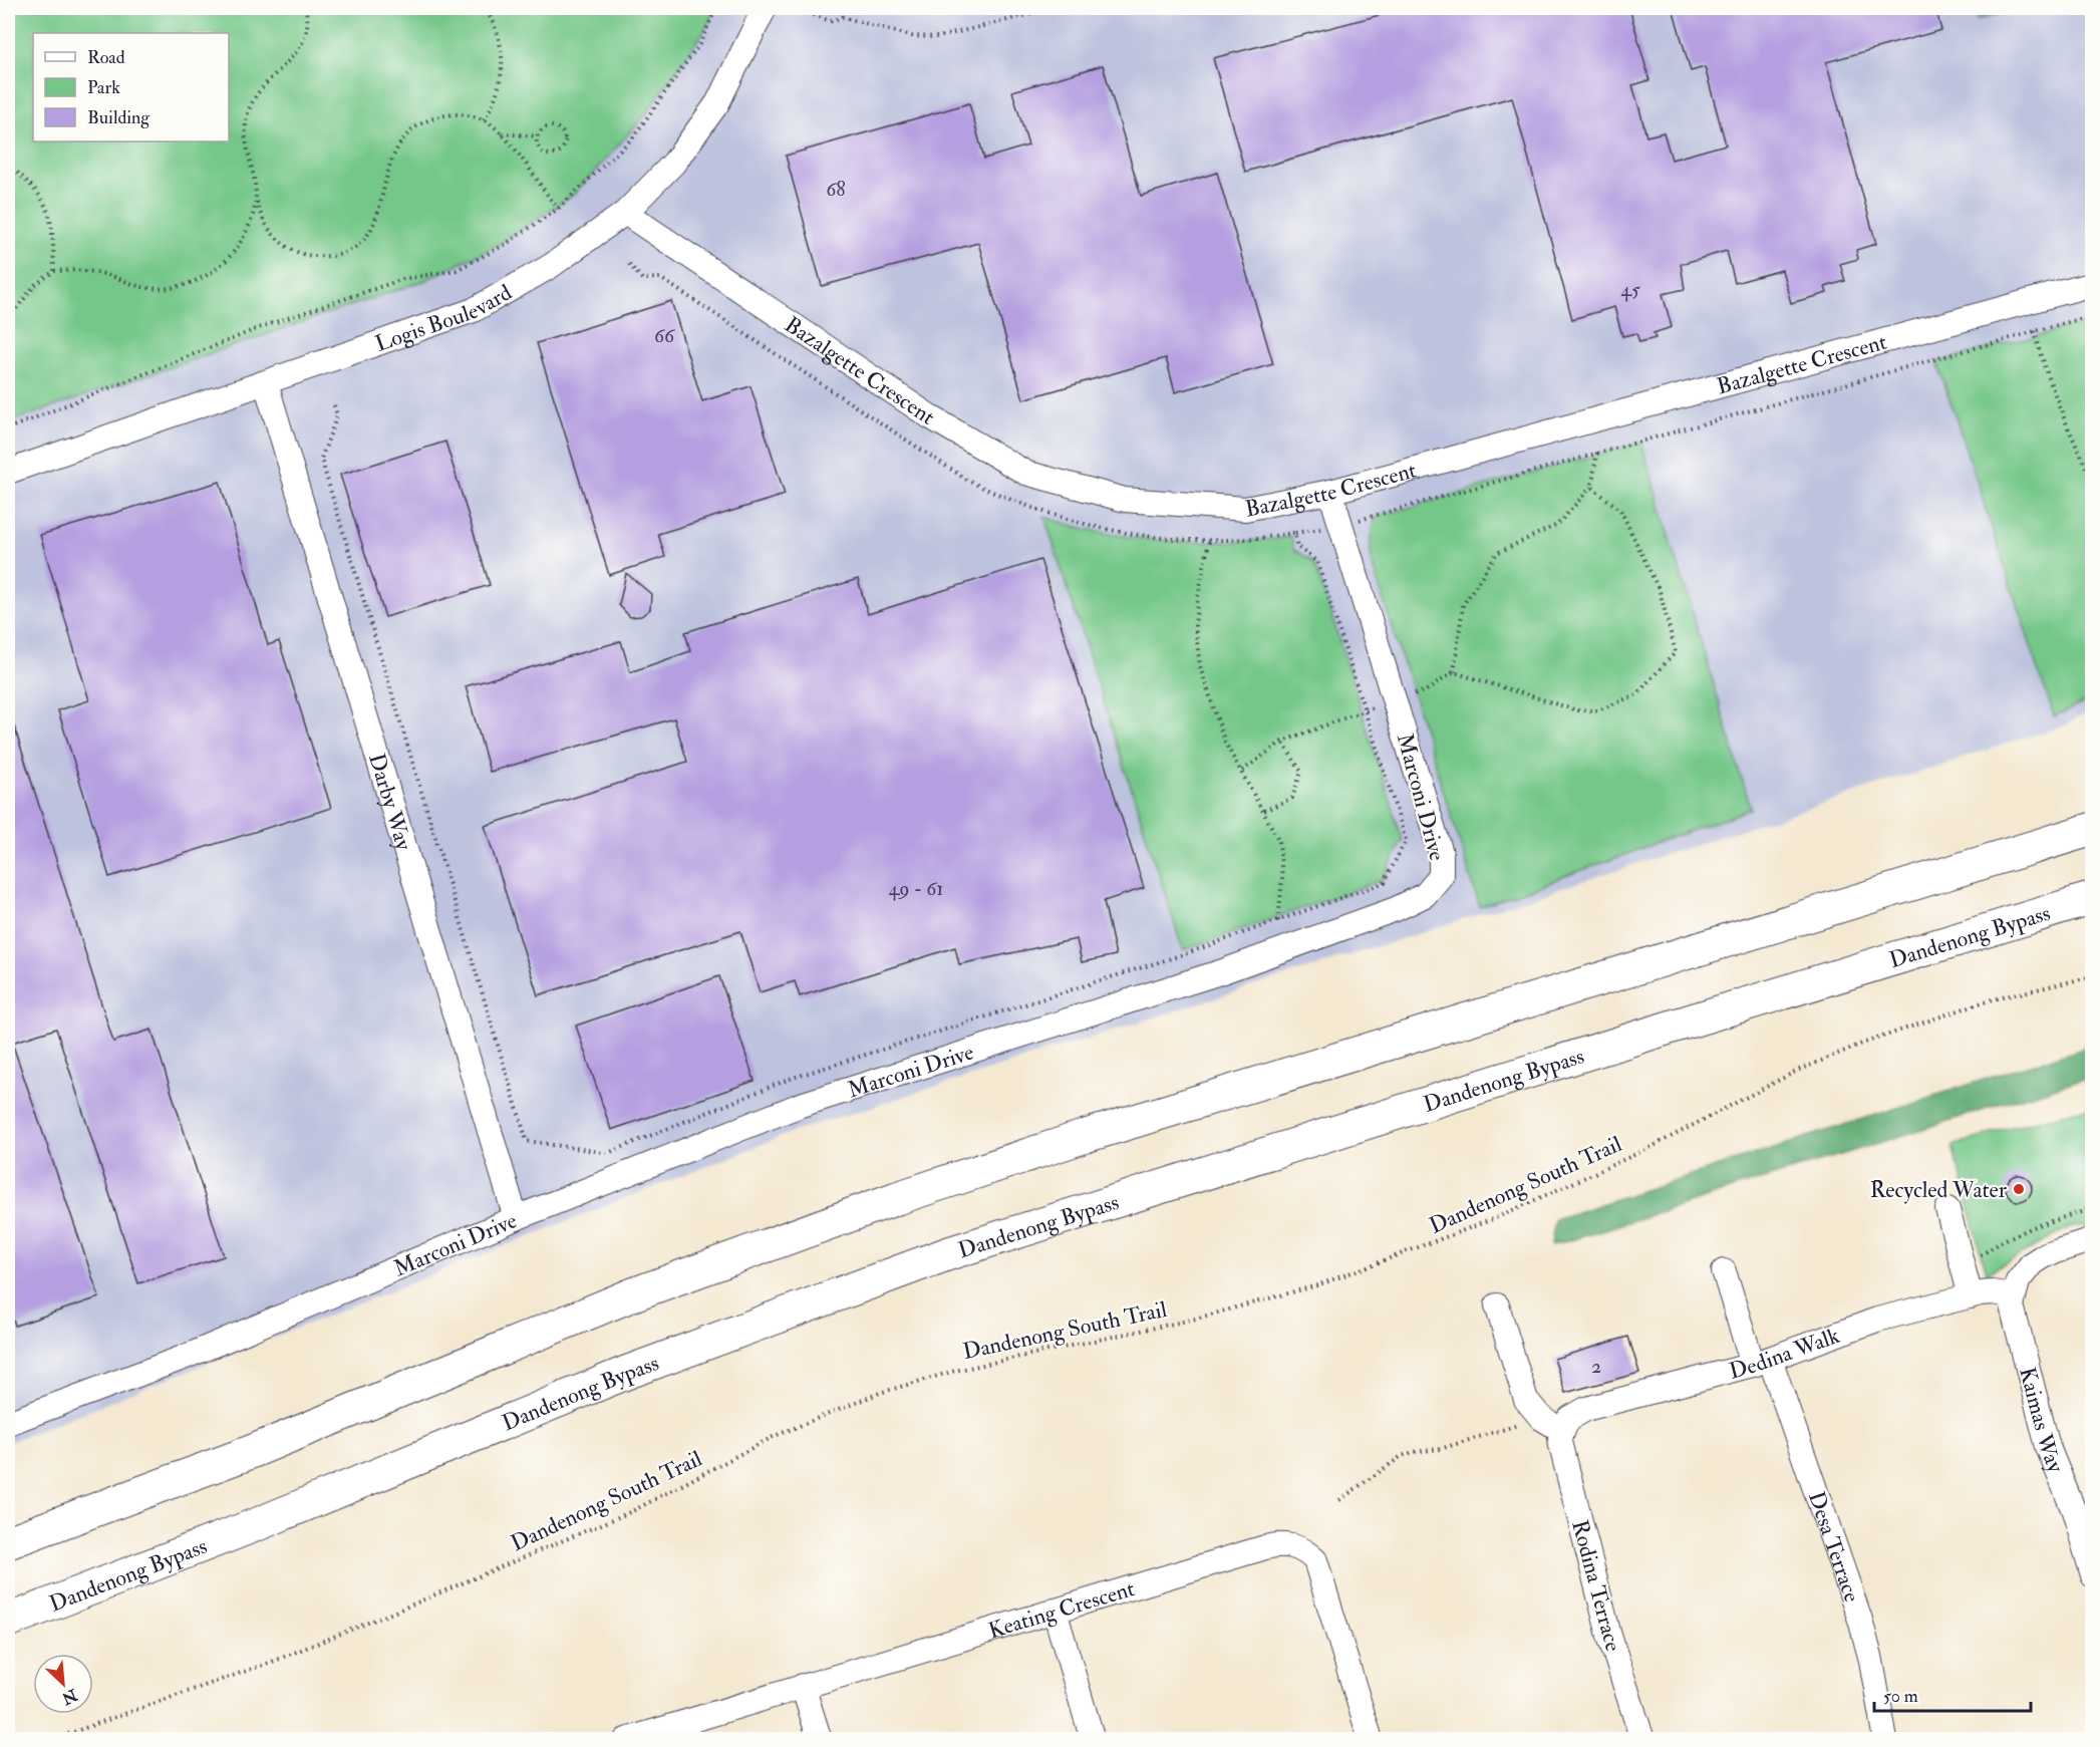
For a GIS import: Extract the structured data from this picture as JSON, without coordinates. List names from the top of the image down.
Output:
{
  "streets": {
    "highway": ["Dandenong Bypass"],
    "street": [
      "Logis Boulevard",
      "Bazalgette Crescent",
      "Marconi Drive",
      "Darby Way",
      "Dedina Walk",
      "Kaimas Way",
      "Desa Terrace",
      "Rodina Terrace",
      "Keating Crescent"
    ],
    "path": ["Dandenong South Trail"]
  },
  "crossings": [
    ["Logis Boulevard", "Bazalgette Crescent"],
    ["Logis Boulevard", "Darby Way"],
    ["Bazalgette Crescent", "Marconi Drive"],
    ["Marconi Drive", "Darby Way"],
    ["Dedina Walk", "Kaimas Way"],
    ["Dedina Walk", "Desa Terrace"],
    ["Dedina Walk", "Rodina Terrace"]
  ],
  "places": ["Recycled Water"],
  "house_numbers": [
    "68",
    "45",
    "66",
    "49 - 61",
    "2"
  ],
  "legend": ["Road", "Park", "Building"],
  "scale_bar": "50 m",
  "north": "bottom right"
}
